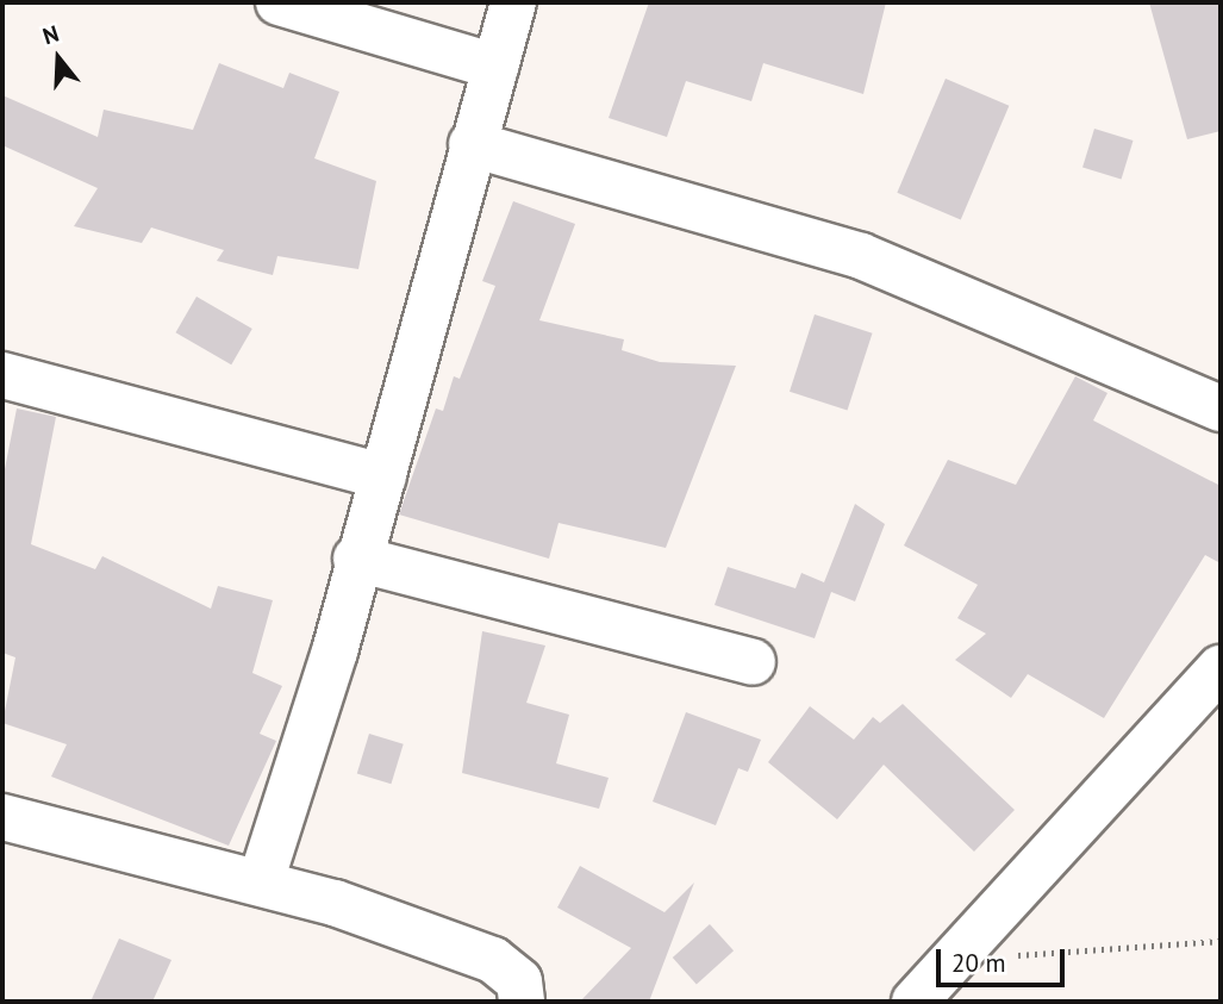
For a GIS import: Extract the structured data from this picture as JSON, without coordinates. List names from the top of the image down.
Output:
{
  "scale_bar": "20 m",
  "north": "top"
}
